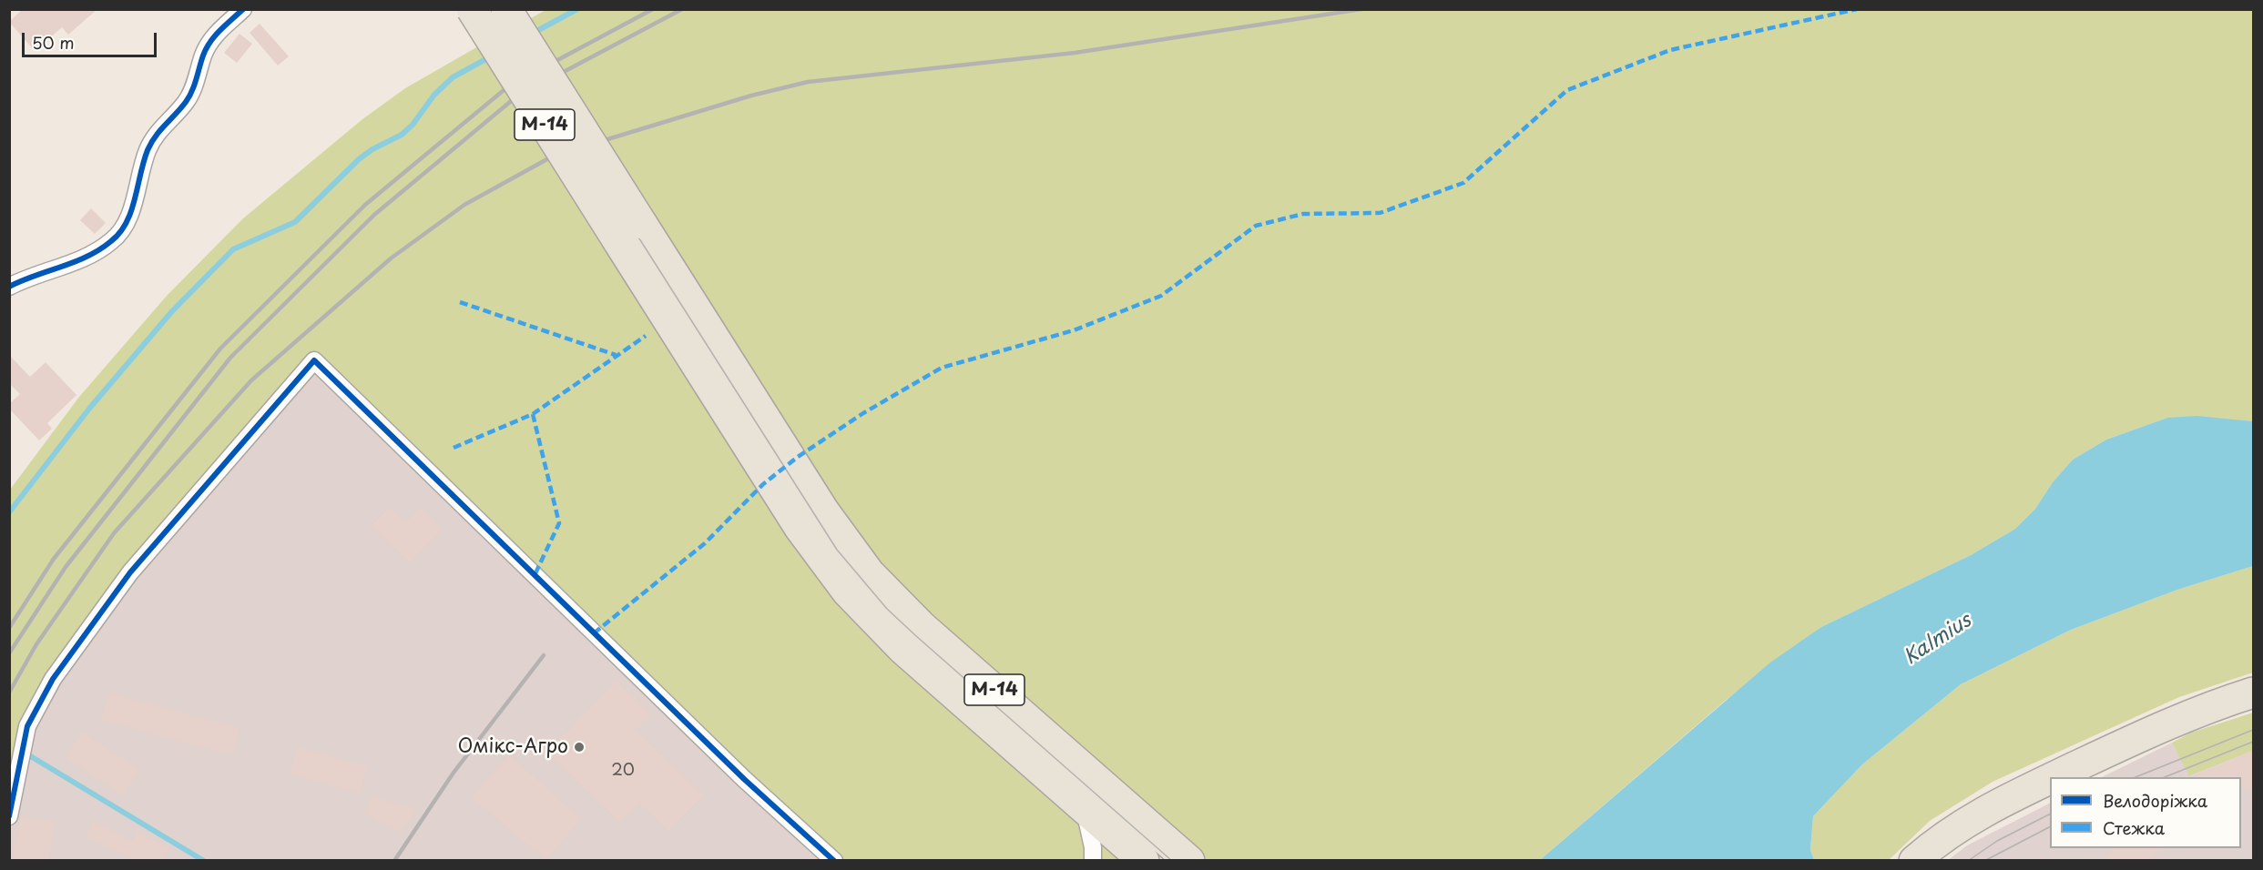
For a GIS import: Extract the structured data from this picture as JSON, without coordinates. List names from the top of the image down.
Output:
{
  "streets": {
    "highway": ["М-14"]
  },
  "water": ["Kalmius"],
  "places": ["Омiкс-Агро"],
  "house_numbers": ["20"],
  "legend": ["Велодоріжка", "Стежка"],
  "scale_bar": "50 m"
}
